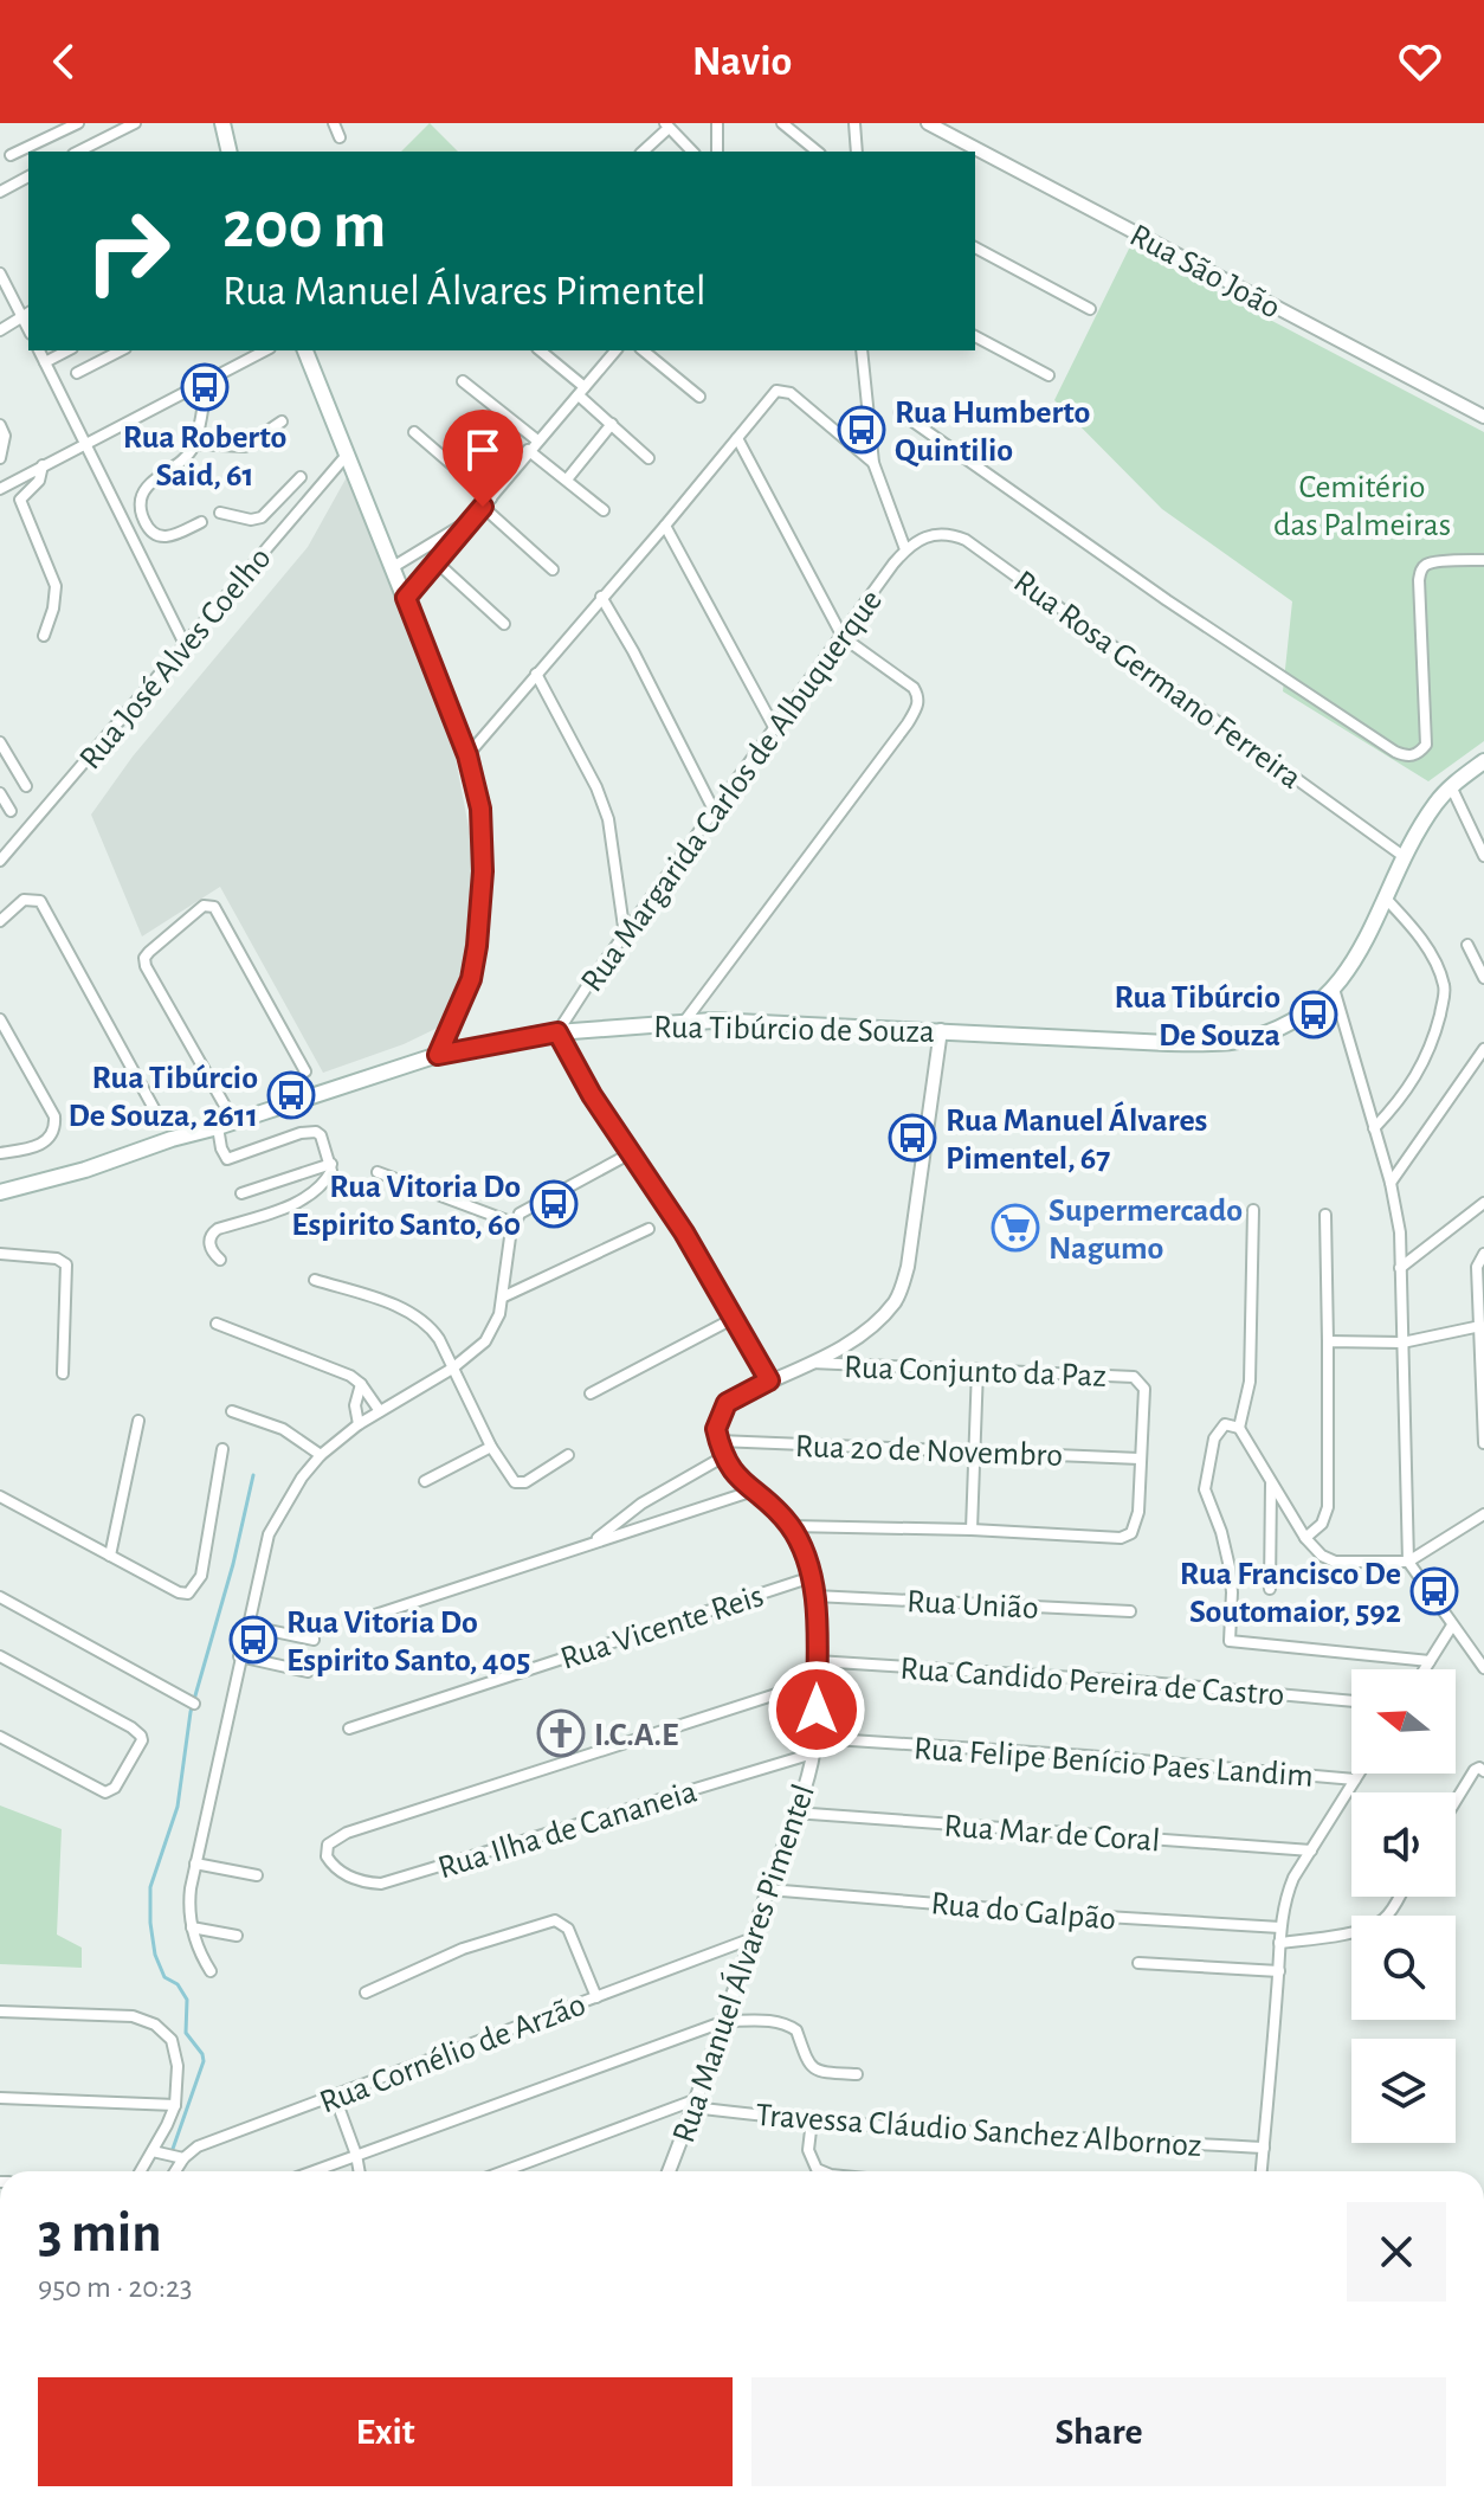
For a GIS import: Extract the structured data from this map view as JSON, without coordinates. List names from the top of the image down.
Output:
{
  "streets": {
    "main road": ["Rua Tibúrcio de Souza"],
    "street": [
      "Rua São João",
      "Rua José Alves Coelho",
      "Rua Rosa Germano Ferreira",
      "Rua Margarida Carlos de Albuquerque",
      "Rua Conjunto da Paz",
      "Rua 20 de Novembro",
      "Rua União",
      "Rua Vicente Reis",
      "Rua Candido Pereira de Castro",
      "Rua Felipe Benício Paes Landim",
      "Rua Ilha de Cananeia",
      "Rua Mar de Coral",
      "Rua do Galpão",
      "Rua Manuel Álvares Pimentel",
      "Rua Cornélio de Arzão",
      "Travessa Cláudio Sanchez Albornoz"
    ]
  },
  "crossings": [
    ["Rua Rosa Germano Ferreira", "Rua Margarida Carlos de Albuquerque"],
    ["Rua Rosa Germano Ferreira", "Rua Tibúrcio de Souza"],
    ["Rua Margarida Carlos de Albuquerque", "Rua Tibúrcio de Souza"],
    ["Rua Conjunto da Paz", "Rua 20 de Novembro"],
    ["Rua 20 de Novembro", "Rua Manuel Álvares Pimentel"],
    ["Rua União", "Rua Manuel Álvares Pimentel"],
    ["Rua Vicente Reis", "Rua Manuel Álvares Pimentel"],
    ["Rua Candido Pereira de Castro", "Rua Manuel Álvares Pimentel"],
    ["Rua Felipe Benício Paes Landim", "Rua Manuel Álvares Pimentel"],
    ["Rua Ilha de Cananeia", "Rua Manuel Álvares Pimentel"],
    ["Rua Mar de Coral", "Rua Manuel Álvares Pimentel"],
    ["Rua do Galpão", "Rua Manuel Álvares Pimentel"],
    ["Rua Manuel Álvares Pimentel", "Rua Cornélio de Arzão"],
    ["Rua Manuel Álvares Pimentel", "Travessa Cláudio Sanchez Albornoz"]
  ],
  "parks": ["Cemitério das Palmeiras"],
  "places": {
    "bus stop": [
      "Rua Roberto Said, 61",
      "Rua Humberto Quintilio",
      "Rua Tibúrcio De Souza",
      "Rua Tibúrcio De Souza, 2611",
      "Rua Manuel Álvares Pimentel, 67",
      "Rua Vitoria Do Espirito Santo, 60",
      "Rua Francisco De Soutomaior, 592",
      "Rua Vitoria Do Espirito Santo, 405"
    ],
    "supermarket": ["Supermercado Nagumo"],
    "church": ["I.C.A.E"]
  },
  "north": "left",
  "page": {
    "header": "Navio",
    "turn": ["200 m", "Rua Manuel Álvares Pimentel"],
    "heading": ["3 min", "950 m · 20:23"],
    "buttons": ["Exit", "Share"]
  }
}
